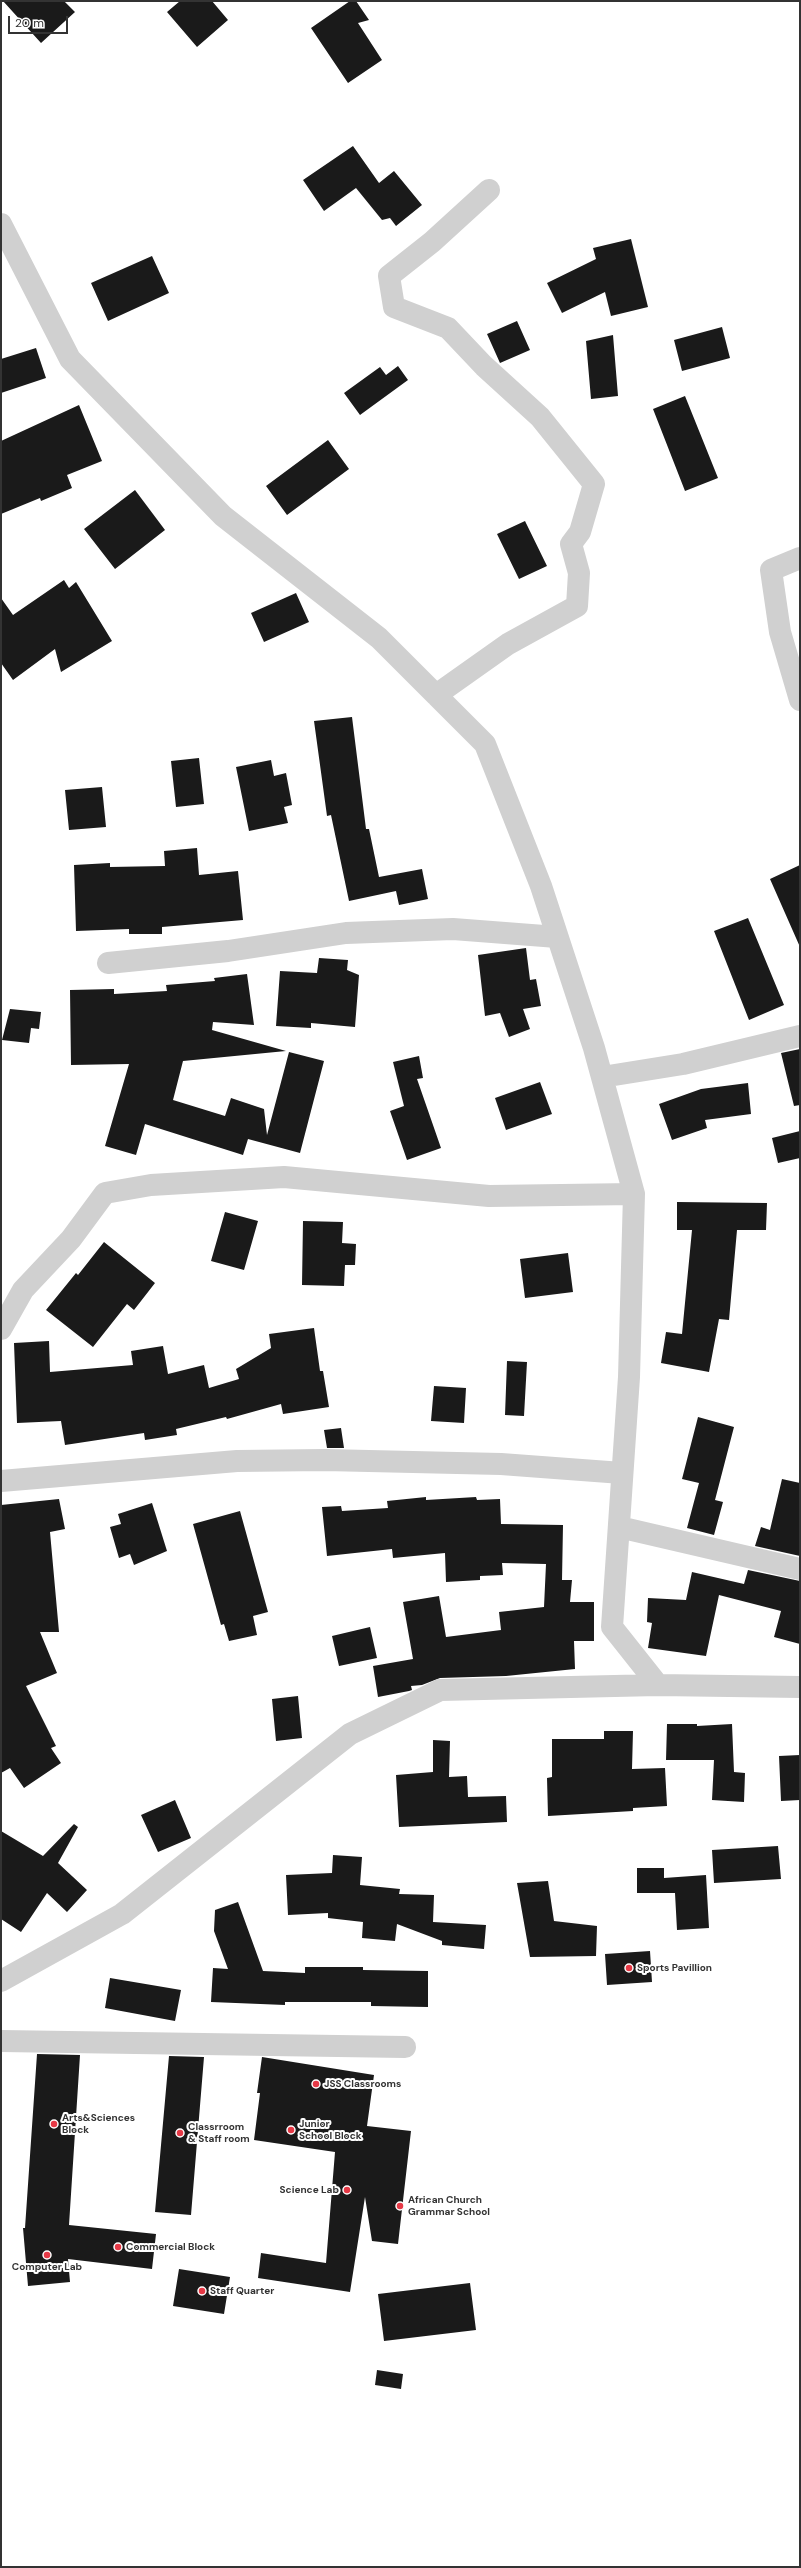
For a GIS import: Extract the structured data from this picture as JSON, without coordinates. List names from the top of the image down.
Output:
{
  "places": [
    "Sports Pavillion",
    "JSS Classrooms",
    "Arts&Sciences Block",
    "Junior School Block",
    "Classrroom & Staff room",
    "Science Lab",
    "African Church Grammar School",
    "Commercial Block",
    "Computer Lab",
    "Staff Quarter"
  ],
  "scale_bar": "20 m"
}
